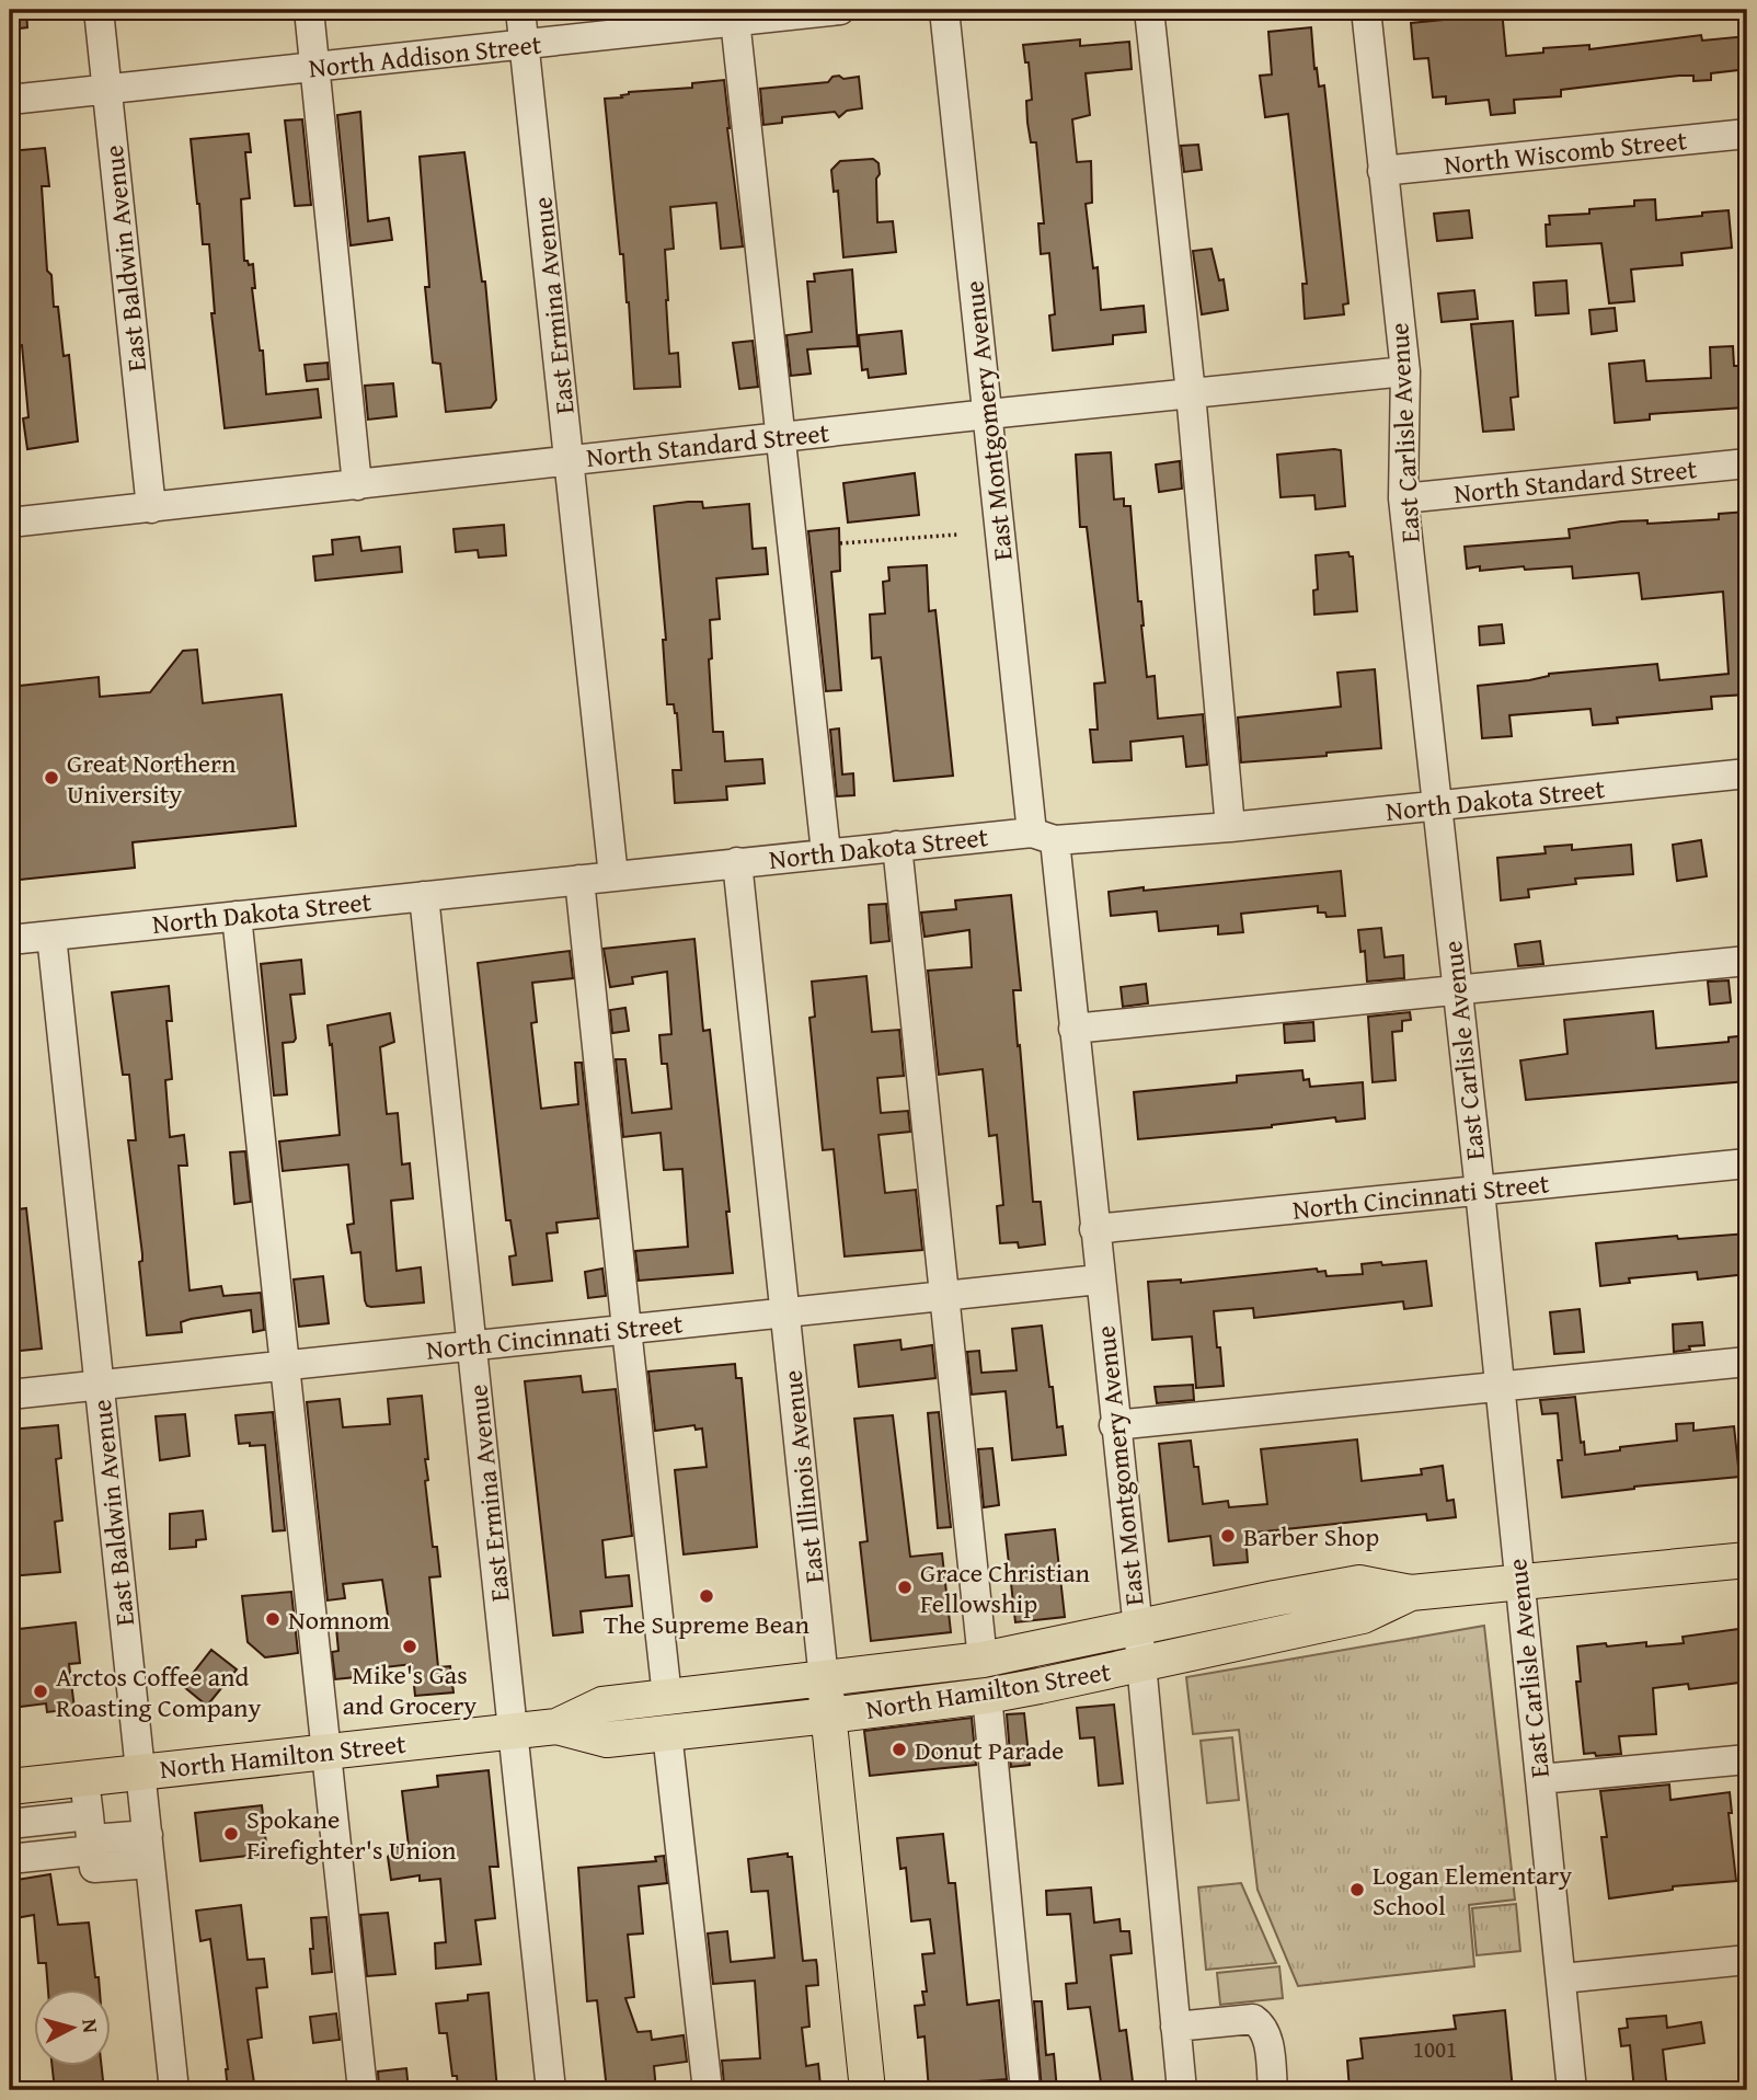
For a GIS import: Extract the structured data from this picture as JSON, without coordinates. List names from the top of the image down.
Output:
{
  "streets": {
    "main road": ["East Illinois Avenue", "North Hamilton Street"],
    "street": [
      "North Addison Street",
      "North Wiscomb Street",
      "East Baldwin Avenue",
      "East Ermina Avenue",
      "East Montgomery Avenue",
      "East Carlisle Avenue",
      "North Standard Street",
      "North Dakota Street",
      "North Cincinnati Street"
    ]
  },
  "crossings": [
    ["North Addison Street", "East Baldwin Avenue"],
    ["North Addison Street", "East Ermina Avenue"],
    ["North Wiscomb Street", "East Carlisle Avenue"],
    ["East Baldwin Avenue", "North Standard Street"],
    ["East Baldwin Avenue", "North Dakota Street"],
    ["East Baldwin Avenue", "North Cincinnati Street"],
    ["East Baldwin Avenue", "North Hamilton Street"],
    ["East Ermina Avenue", "North Standard Street"],
    ["East Ermina Avenue", "North Dakota Street"],
    ["East Ermina Avenue", "North Cincinnati Street"],
    ["East Ermina Avenue", "North Hamilton Street"],
    ["East Montgomery Avenue", "North Standard Street"],
    ["East Montgomery Avenue", "North Dakota Street"],
    ["East Montgomery Avenue", "North Cincinnati Street"],
    ["East Montgomery Avenue", "North Hamilton Street"],
    ["East Carlisle Avenue", "North Standard Street"],
    ["East Carlisle Avenue", "North Dakota Street"],
    ["East Carlisle Avenue", "North Cincinnati Street"],
    ["East Carlisle Avenue", "North Hamilton Street"],
    ["North Dakota Street", "East Illinois Avenue"],
    ["North Cincinnati Street", "East Illinois Avenue"],
    ["East Illinois Avenue", "North Hamilton Street"]
  ],
  "places": [
    "Great Northern University",
    "Barber Shop",
    "Grace Christian Fellowship",
    "The Supreme Bean",
    "Nomnom",
    "Mike's Gas and Grocery",
    "Arctos Coffee and Roasting Company",
    "Donut Parade",
    "Spokane Firefighter's Union",
    "Logan Elementary School"
  ],
  "house_numbers": ["1001"],
  "north": "right"
}
